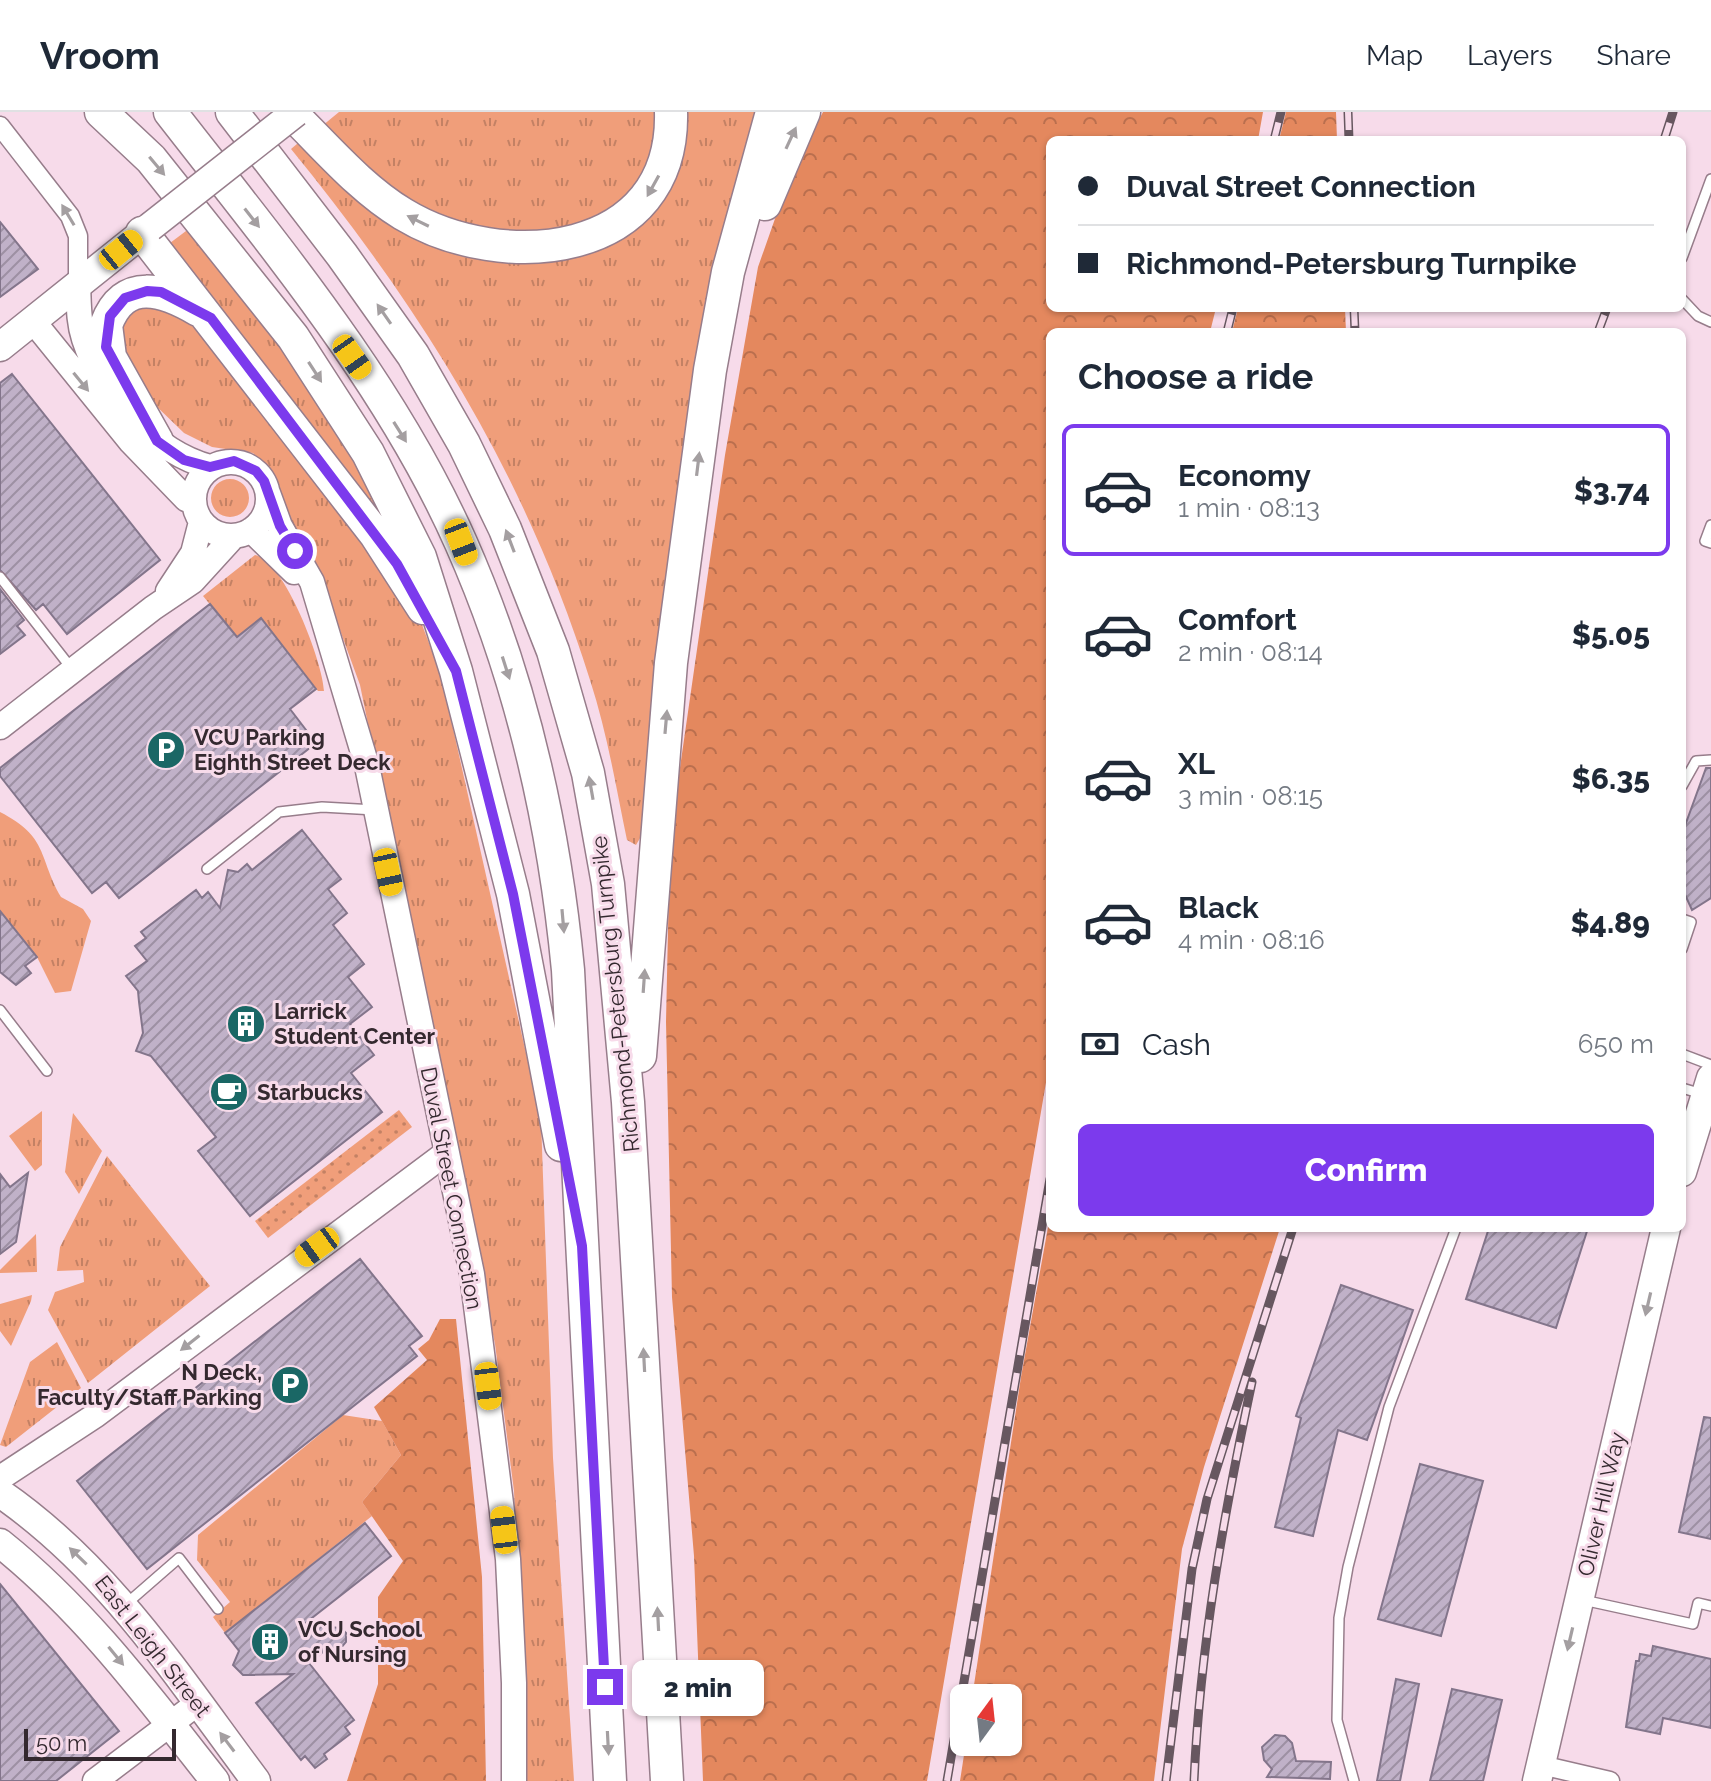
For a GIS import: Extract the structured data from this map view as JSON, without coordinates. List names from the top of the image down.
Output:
{
  "streets": {
    "highway": ["Richmond-Petersburg Turnpike"],
    "main road": ["Oliver Hill Way", "East Leigh Street"],
    "street": ["Duval Street Connection"]
  },
  "one_way": ["Oliver Hill Way"],
  "places": {
    "parking": ["VCU Parking Eighth Street Deck", "N Deck, Faculty/Staff Parking"],
    "building": ["Larrick Student Center", "VCU School of Nursing"],
    "cafe": ["Starbucks"]
  },
  "scale_bar": "50 m",
  "north": "top",
  "page": {
    "header": "Vroom",
    "nav": ["Map", "Layers", "Share"],
    "banner": ["Duval Street Connection", "Richmond-Petersburg Turnpike"],
    "heading": "Choose a ride",
    "list": [
      {
        "name": "Economy",
        "note": "1 min · 08:13",
        "value": "$3.74"
      },
      {
        "name": "Comfort",
        "note": "2 min · 08:14",
        "value": "$5.05"
      },
      {
        "name": "XL",
        "note": "3 min · 08:15",
        "value": "$6.35"
      },
      {
        "name": "Black",
        "note": "4 min · 08:16",
        "value": "$4.89"
      }
    ],
    "pay": ["Cash", "650 m"],
    "buttons": "Confirm",
    "bubble": "2 min",
    "scale": "50 m"
  }
}
